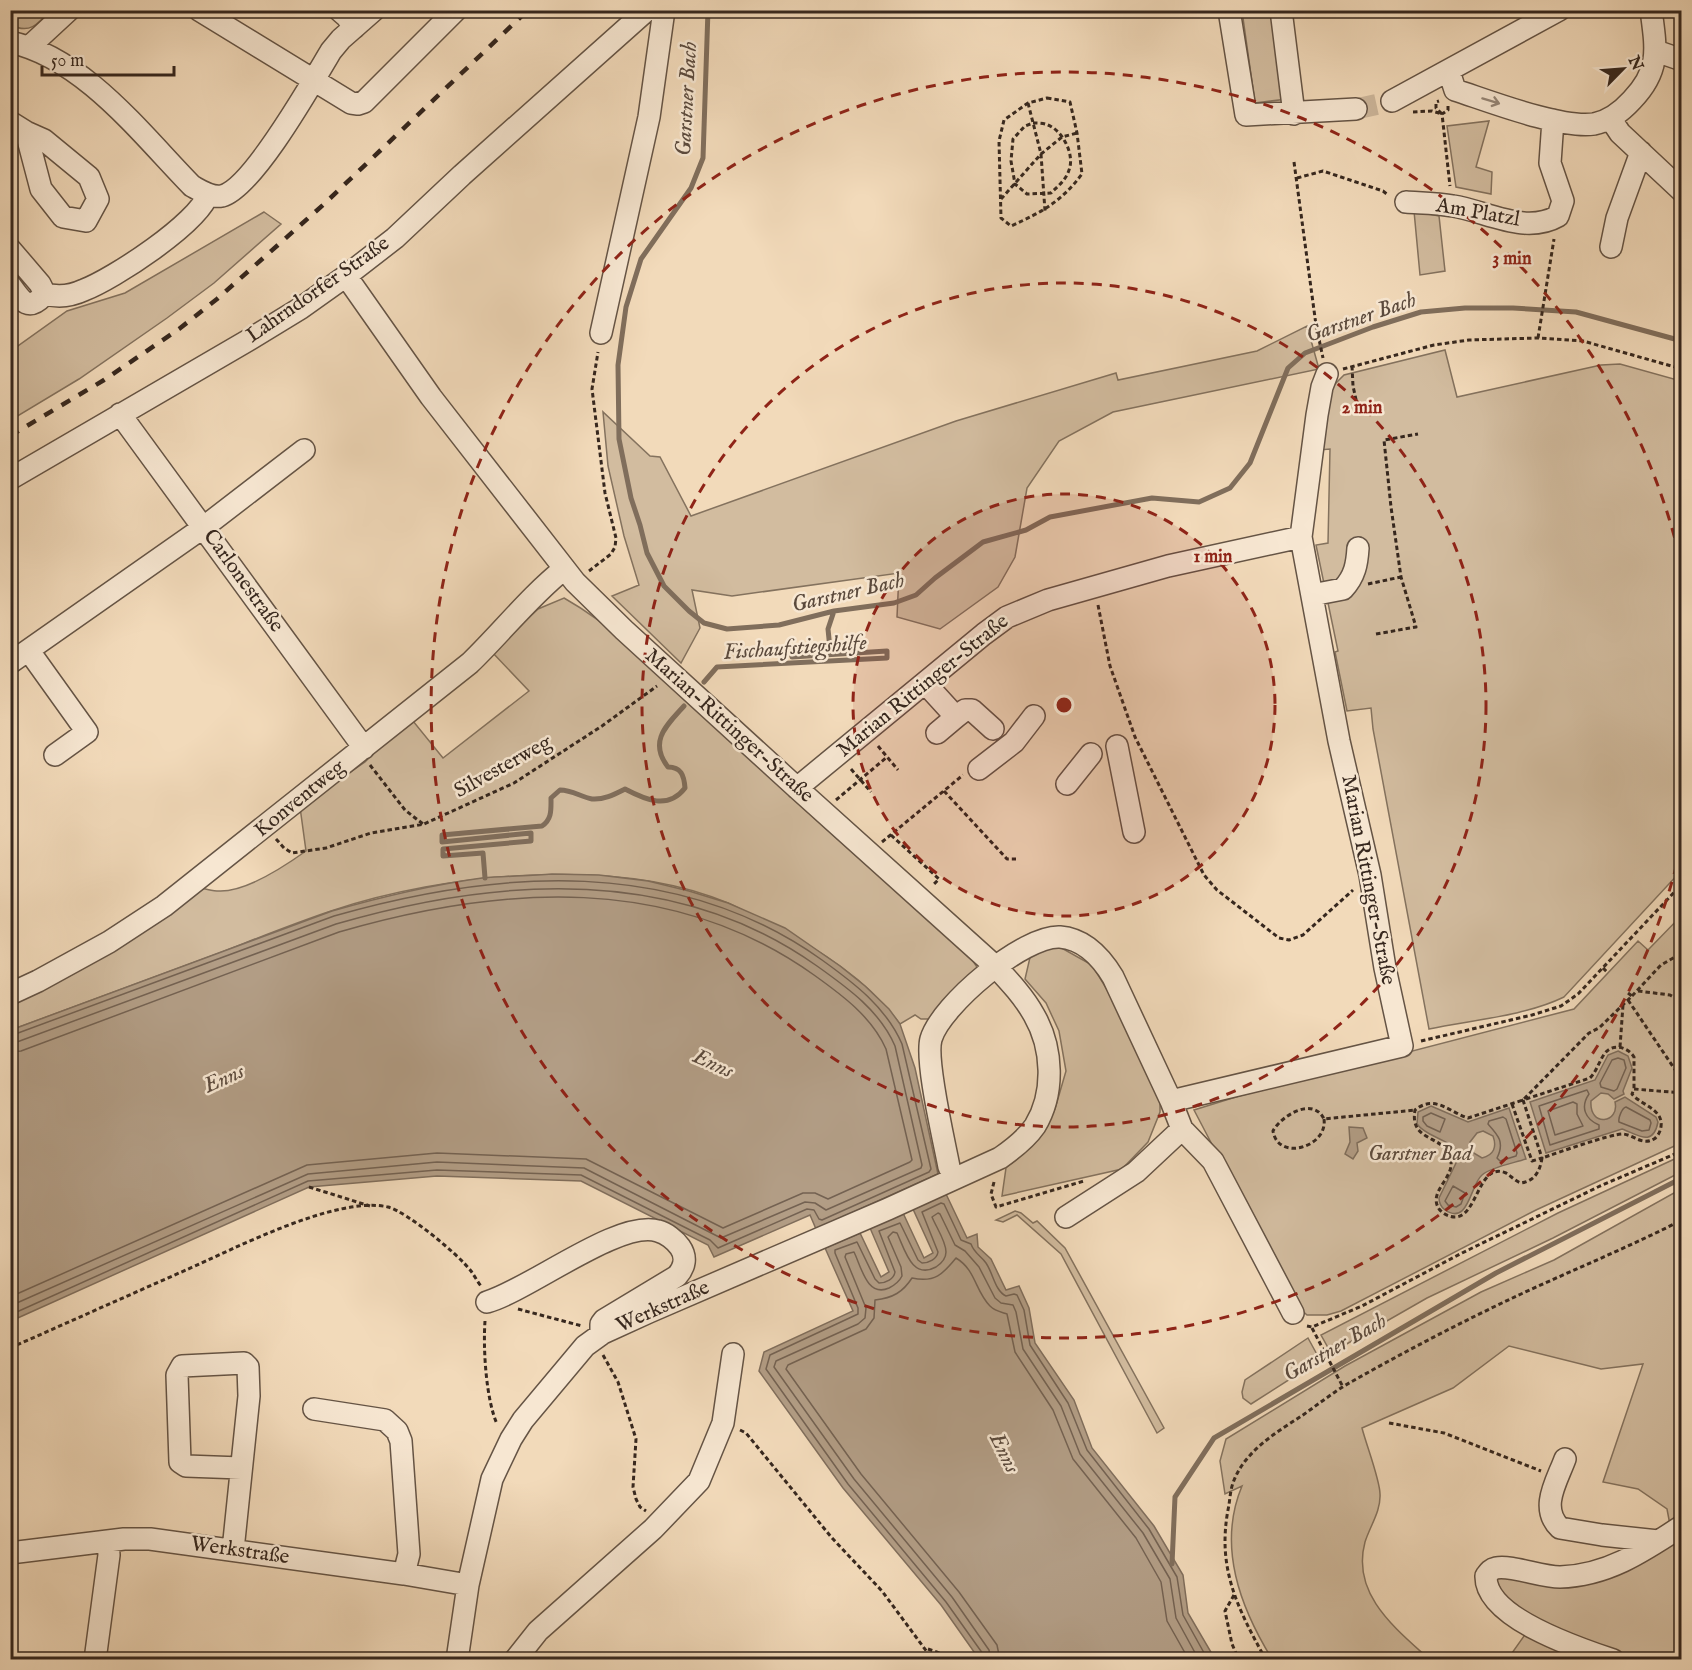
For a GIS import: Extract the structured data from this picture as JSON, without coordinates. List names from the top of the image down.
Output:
{
  "streets": {
    "street": [
      "Am Platzl",
      "Lahrndorfer Straße",
      "Carlonestraße",
      "Marian Rittinger-Straße",
      "Marian-Rittinger-Straße",
      "Konventweg",
      "Werkstraße"
    ],
    "path": ["Silvesterweg"]
  },
  "crossings": [
    ["Lahrndorfer Straße", "Carlonestraße"],
    ["Lahrndorfer Straße", "Marian-Rittinger-Straße"],
    ["Carlonestraße", "Konventweg"],
    ["Marian Rittinger-Straße", "Marian-Rittinger-Straße"],
    ["Marian-Rittinger-Straße", "Silvesterweg"],
    ["Marian-Rittinger-Straße", "Konventweg"],
    ["Marian-Rittinger-Straße", "Werkstraße"],
    ["Silvesterweg", "Konventweg"]
  ],
  "water": ["Garstner Bach", "Fischaufstiegshilfe", "Enns"],
  "parks": ["Garstner Bad"],
  "scale_bar": "50 m",
  "north": "top right",
  "rings": ["3 min", "2 min", "1 min"]
}
